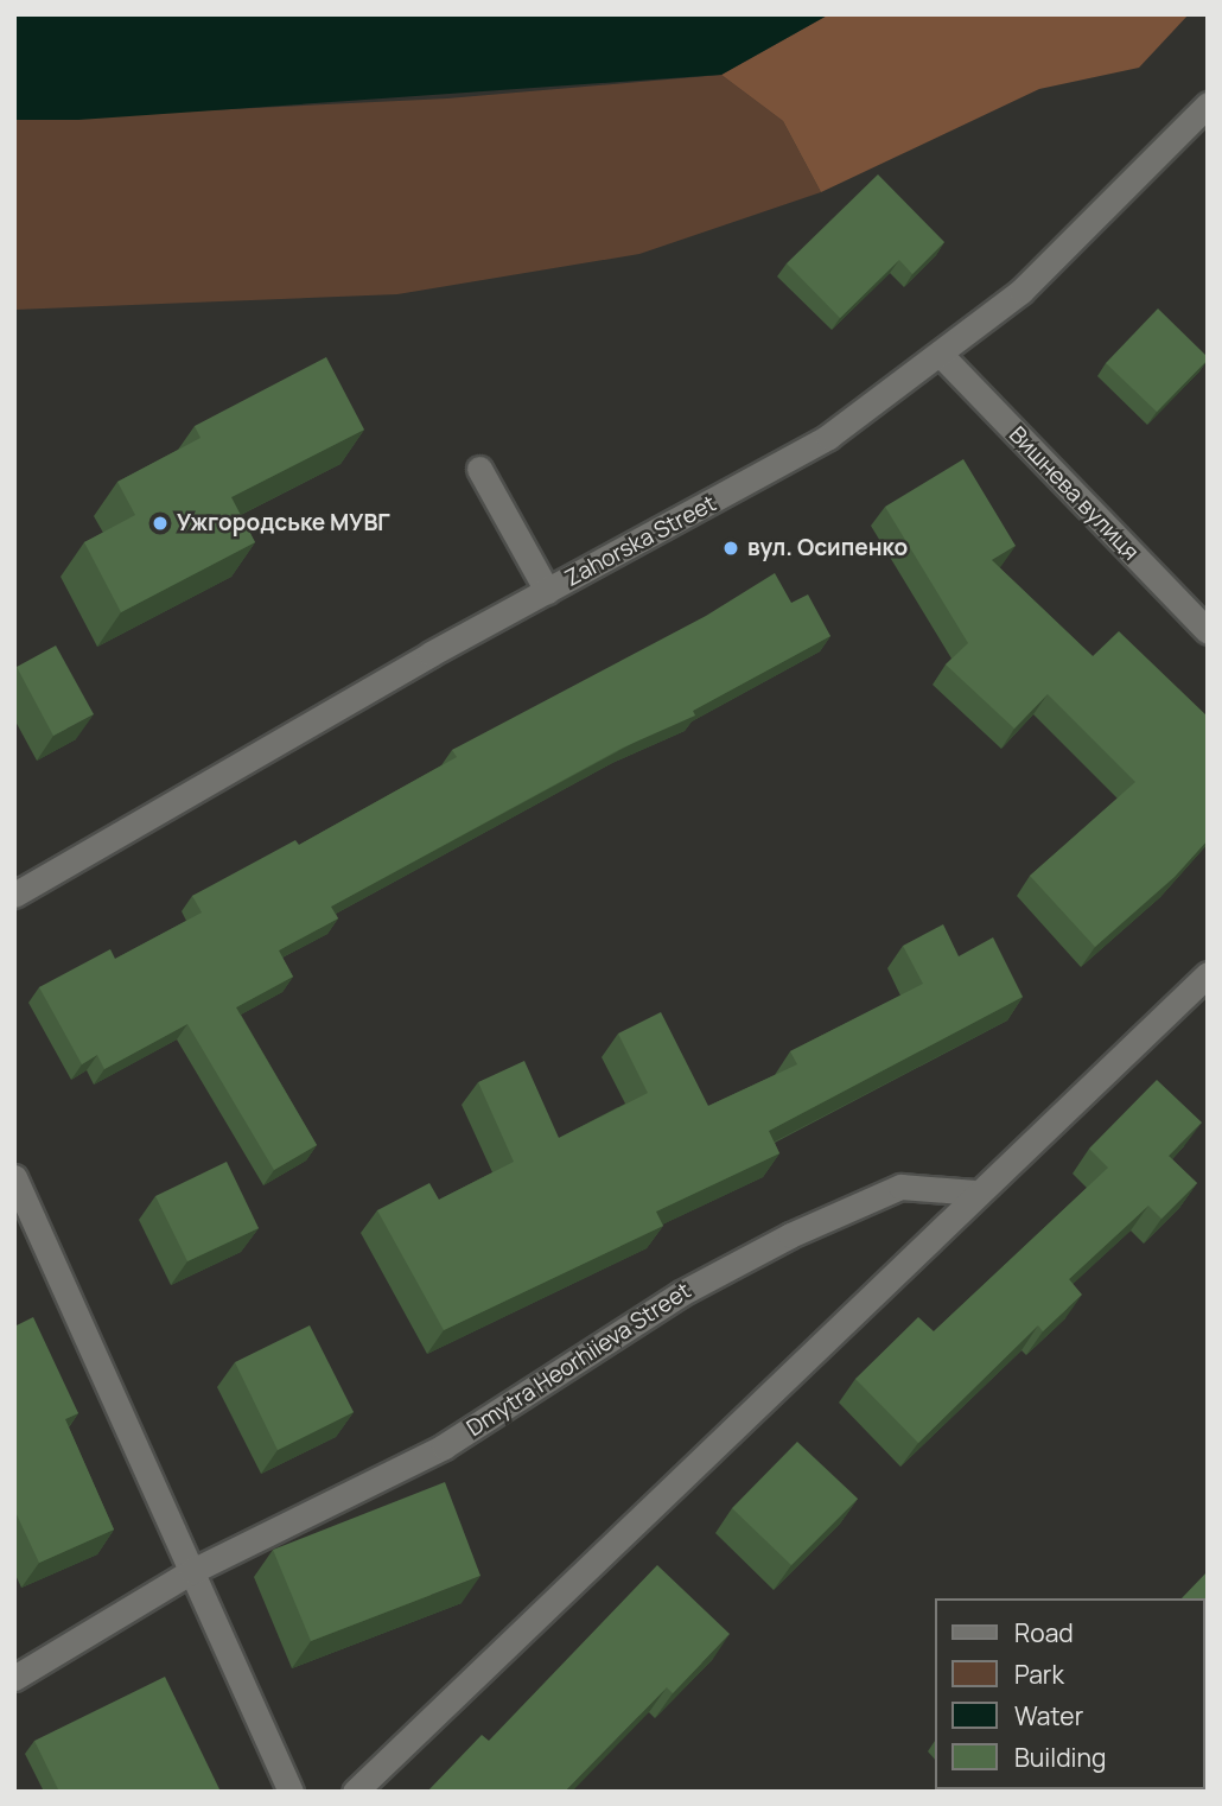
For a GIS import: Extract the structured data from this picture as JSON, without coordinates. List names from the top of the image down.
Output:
{
  "streets": {
    "street": ["Вишнева вулиця", "Zahorska Street", "Dmytra Heorhiieva Street"]
  },
  "crossings": [
    ["Вишнева вулиця", "Zahorska Street"]
  ],
  "places": ["Ужгородське МУВГ", "вул. Осипенко"],
  "legend": [
    "Road",
    "Park",
    "Water",
    "Building"
  ]
}
